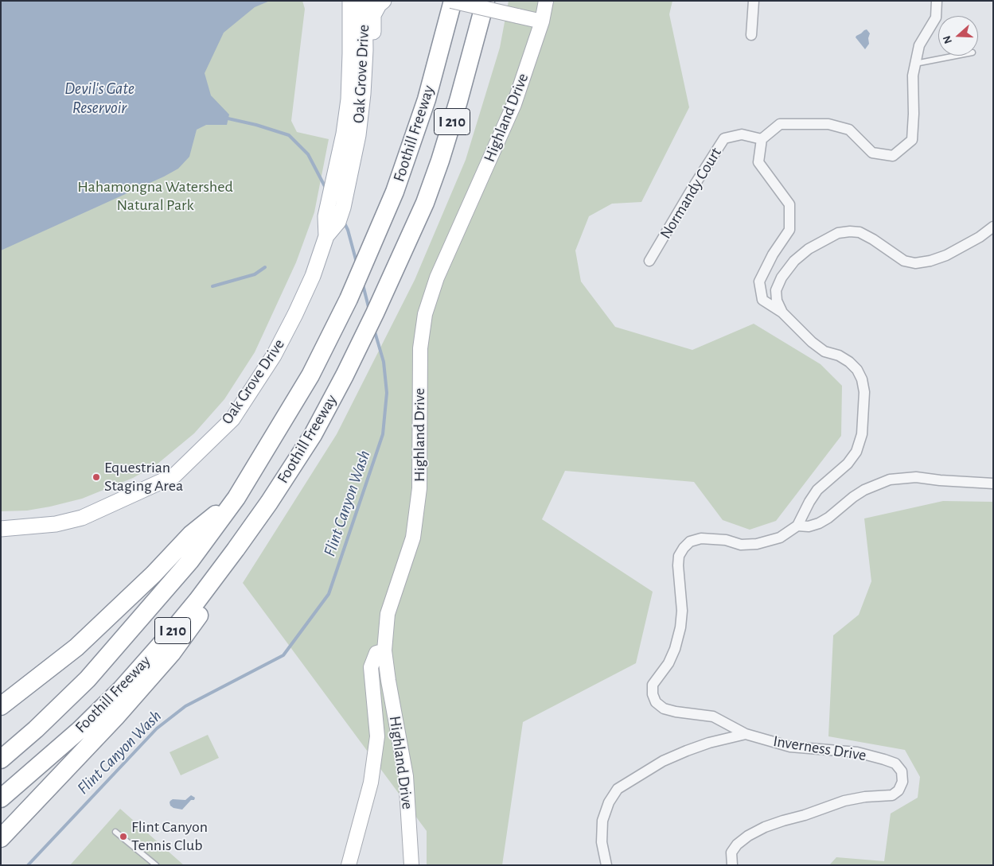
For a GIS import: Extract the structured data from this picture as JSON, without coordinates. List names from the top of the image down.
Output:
{
  "streets": {
    "highway": ["I 210", "Foothill Freeway"],
    "main road": ["Oak Grove Drive"],
    "street": ["Highland Drive", "Normandy Court", "Inverness Drive"]
  },
  "water": ["Devil's Gate Reservoir", "Flint Canyon Wash"],
  "parks": ["Hahamongna Watershed Natural Park"],
  "places": ["Equestrian Staging Area", "Flint Canyon Tennis Club"],
  "north": "left"
}
